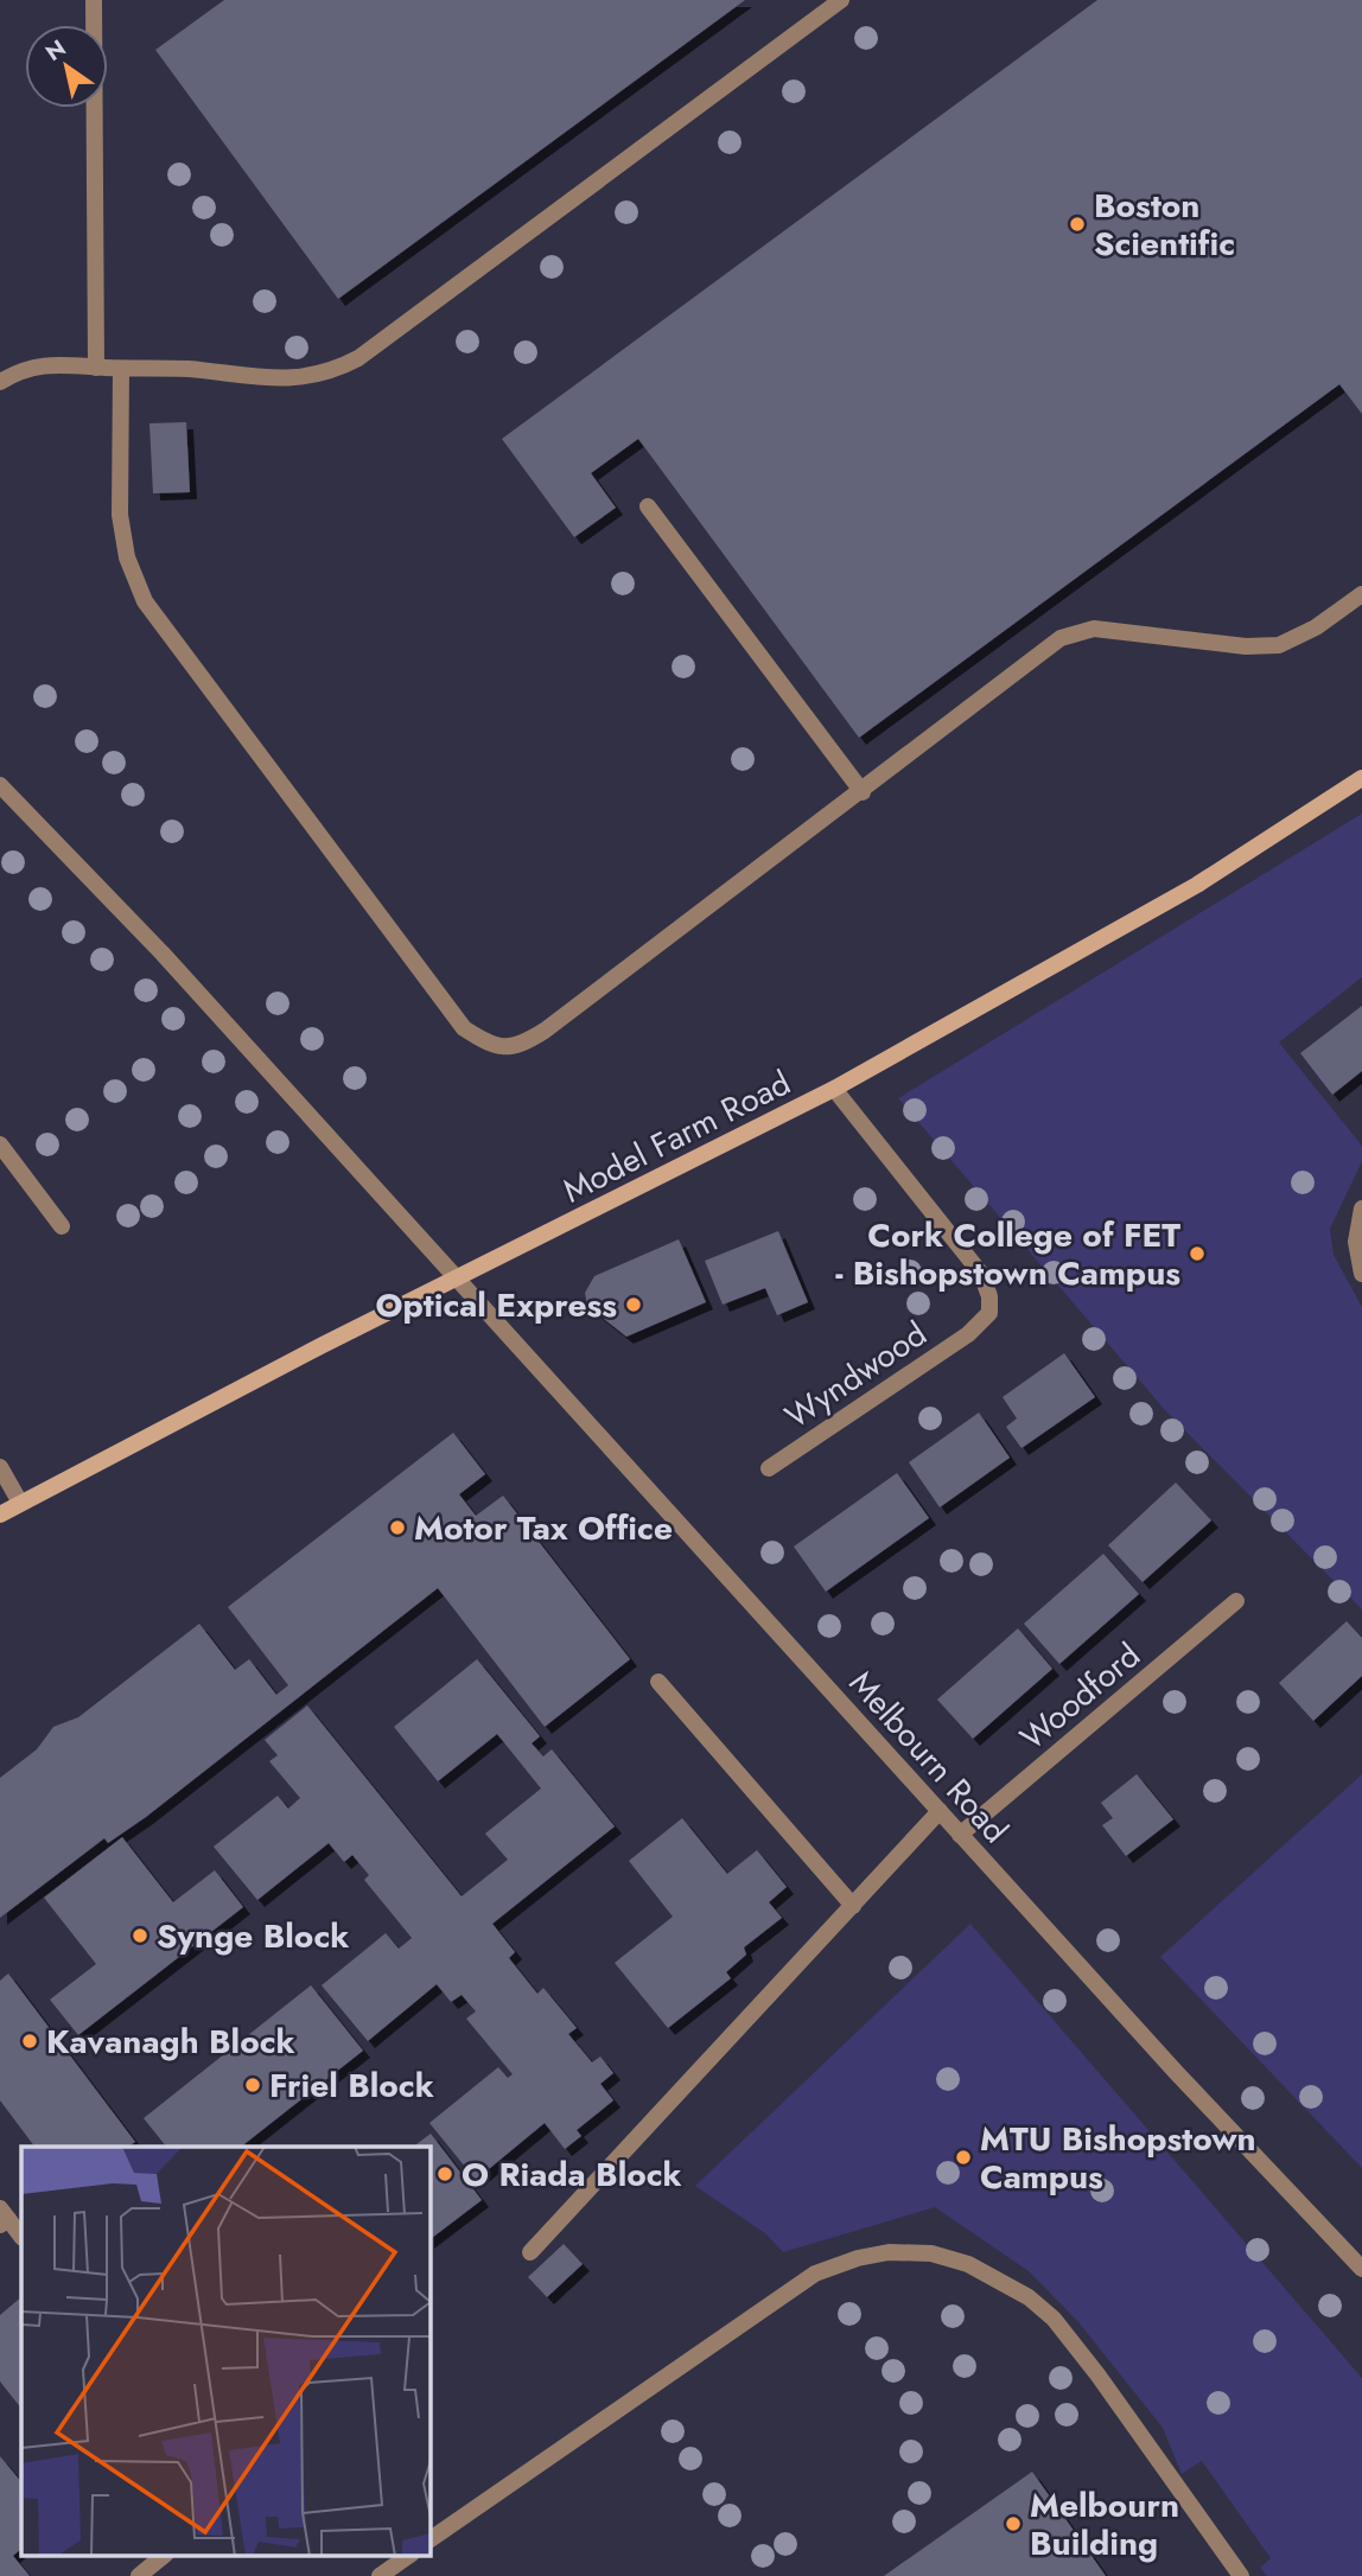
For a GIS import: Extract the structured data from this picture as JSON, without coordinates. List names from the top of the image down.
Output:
{
  "streets": {
    "main road": ["Model Farm Road"],
    "street": ["Wyndwood", "Woodford", "Melbourn Road"]
  },
  "crossings": [
    ["Model Farm Road", "Wyndwood"],
    ["Model Farm Road", "Melbourn Road"],
    ["Woodford", "Melbourn Road"]
  ],
  "places": [
    "Boston Scientific",
    "Cork College of FET - Bishopstown Campus",
    "Optical Express",
    "Motor Tax Office",
    "Synge Block",
    "Kavanagh Block",
    "Friel Block",
    "MTU Bishopstown Campus",
    "O Riada Block",
    "Melbourn Building"
  ],
  "north": "top left"
}
